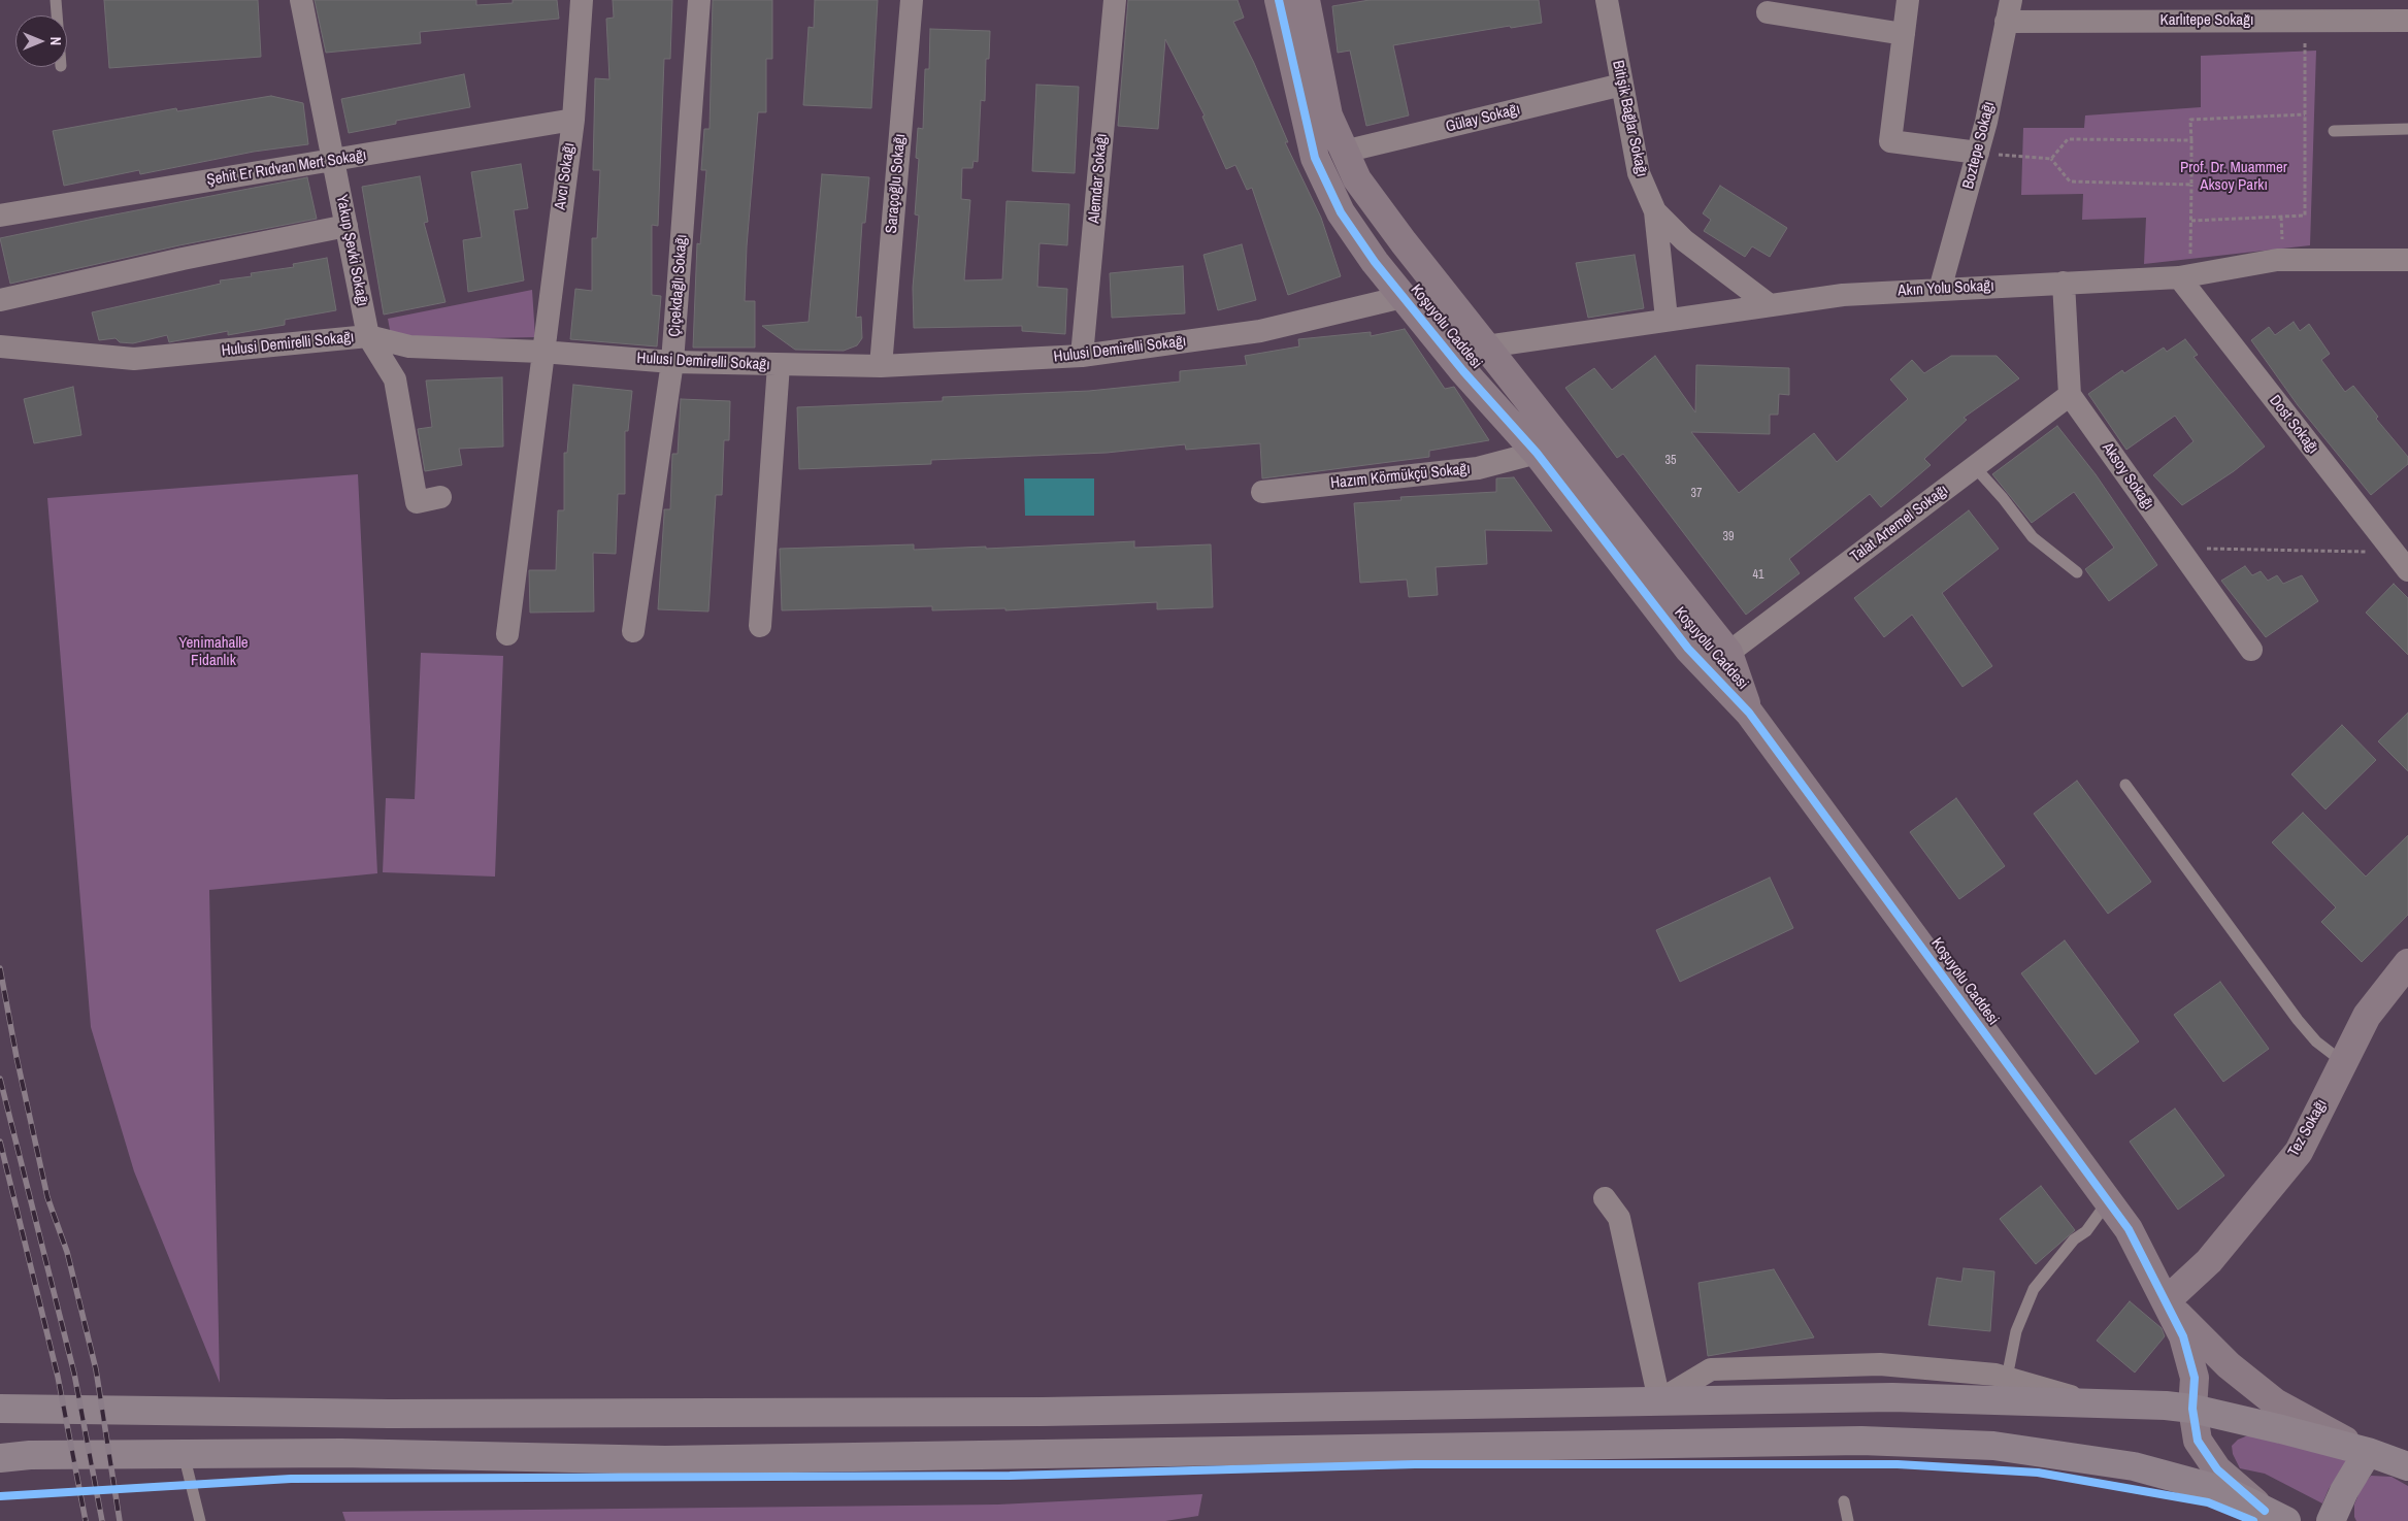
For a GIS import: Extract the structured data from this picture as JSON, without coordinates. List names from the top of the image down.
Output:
{
  "streets": {
    "street": [
      "Karlıtepe Sokağı",
      "Gülay Sokağı",
      "Bitişik Bağlar Sokağı",
      "Boztepe Sokağı",
      "Şehit Er Rıdvan Mert Sokağı",
      "Avcı Sokağı",
      "Alemdar Sokağı",
      "Saraçoğlu Sokağı",
      "Yakup Şevki Sokağı",
      "Çiçekdağlı Sokağı",
      "Akın Yolu Sokağı",
      "Koşuyolu Caddesi",
      "Hulusi Demirelli Sokağı",
      "Dost Sokağı",
      "Hazım Körmükçü Sokağı",
      "Aksoy Sokağı",
      "Talat Artemel Sokağı",
      "Tez Sokağı"
    ]
  },
  "crossings": [
    ["Karlıtepe Sokağı", "Boztepe Sokağı"],
    ["Gülay Sokağı", "Bitişik Bağlar Sokağı"],
    ["Gülay Sokağı", "Koşuyolu Caddesi"],
    ["Bitişik Bağlar Sokağı", "Akın Yolu Sokağı"],
    ["Boztepe Sokağı", "Akın Yolu Sokağı"],
    ["Şehit Er Rıdvan Mert Sokağı", "Avcı Sokağı"],
    ["Şehit Er Rıdvan Mert Sokağı", "Yakup Şevki Sokağı"],
    ["Avcı Sokağı", "Hulusi Demirelli Sokağı"],
    ["Alemdar Sokağı", "Hulusi Demirelli Sokağı"],
    ["Saraçoğlu Sokağı", "Hulusi Demirelli Sokağı"],
    ["Yakup Şevki Sokağı", "Hulusi Demirelli Sokağı"],
    ["Çiçekdağlı Sokağı", "Hulusi Demirelli Sokağı"],
    ["Akın Yolu Sokağı", "Koşuyolu Caddesi"],
    ["Akın Yolu Sokağı", "Dost Sokağı"],
    ["Koşuyolu Caddesi", "Hulusi Demirelli Sokağı"],
    ["Koşuyolu Caddesi", "Hazım Körmükçü Sokağı"],
    ["Koşuyolu Caddesi", "Talat Artemel Sokağı"],
    ["Koşuyolu Caddesi", "Tez Sokağı"],
    ["Aksoy Sokağı", "Talat Artemel Sokağı"]
  ],
  "parks": ["Prof. Dr. Muammer Aksoy Parkı", "Yenimahalle Fidanlık"],
  "house_numbers": [
    "35",
    "37",
    "39",
    "41"
  ],
  "north": "right"
}
